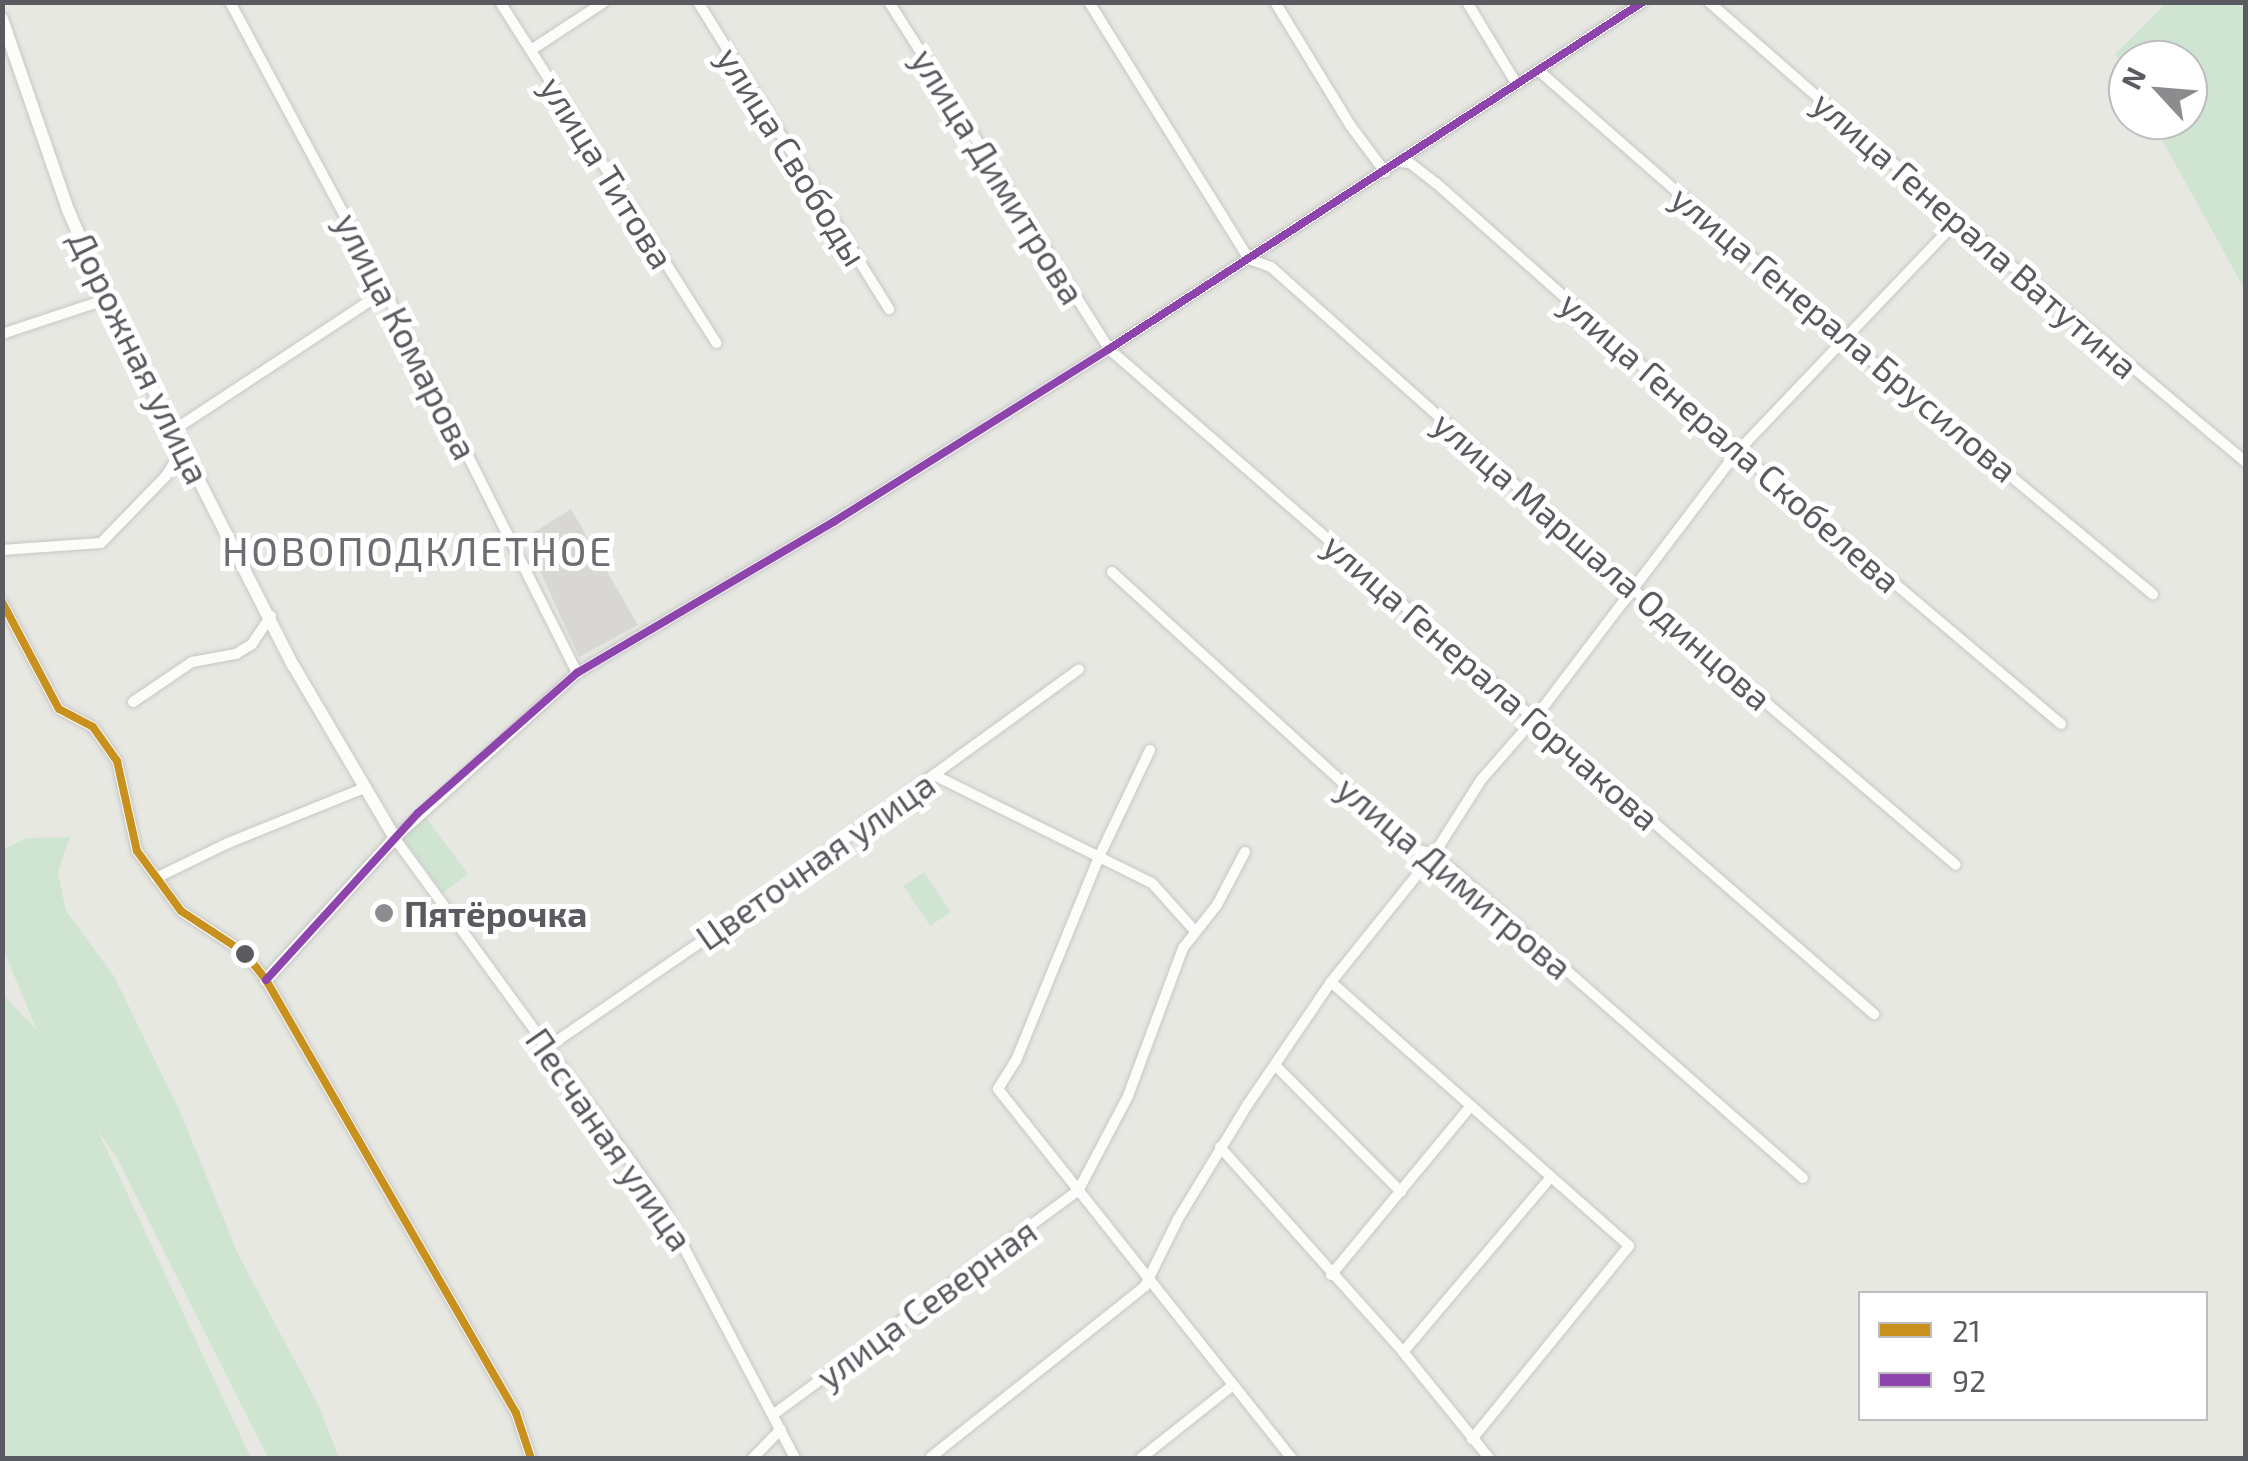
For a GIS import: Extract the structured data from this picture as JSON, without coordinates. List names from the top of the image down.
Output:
{
  "streets": {
    "street": [
      "улица Свободы",
      "улица Титова",
      "улица Димитрова",
      "улица Генерала Ватутина",
      "улица Генерала Брусилова",
      "улица Комарова",
      "Дорожная улица",
      "улица Генерала Скобелева",
      "улица Маршала Одинцова",
      "улица Генерала Горчакова",
      "Цветочная улица",
      "Песчаная улица",
      "улица Северная"
    ]
  },
  "crossings": [
    ["улица Димитрова", "улица Генерала Горчакова"],
    ["Дорожная улица", "Песчаная улица"],
    ["Цветочная улица", "Песчаная улица"],
    ["Песчаная улица", "улица Северная"]
  ],
  "districts": ["НОВОПОДКЛЕТНОЕ"],
  "places": ["Пятёрочка"],
  "lines": ["transit line 92", "transit line 21"],
  "legend": ["21", "92"],
  "north": "top left"
}
